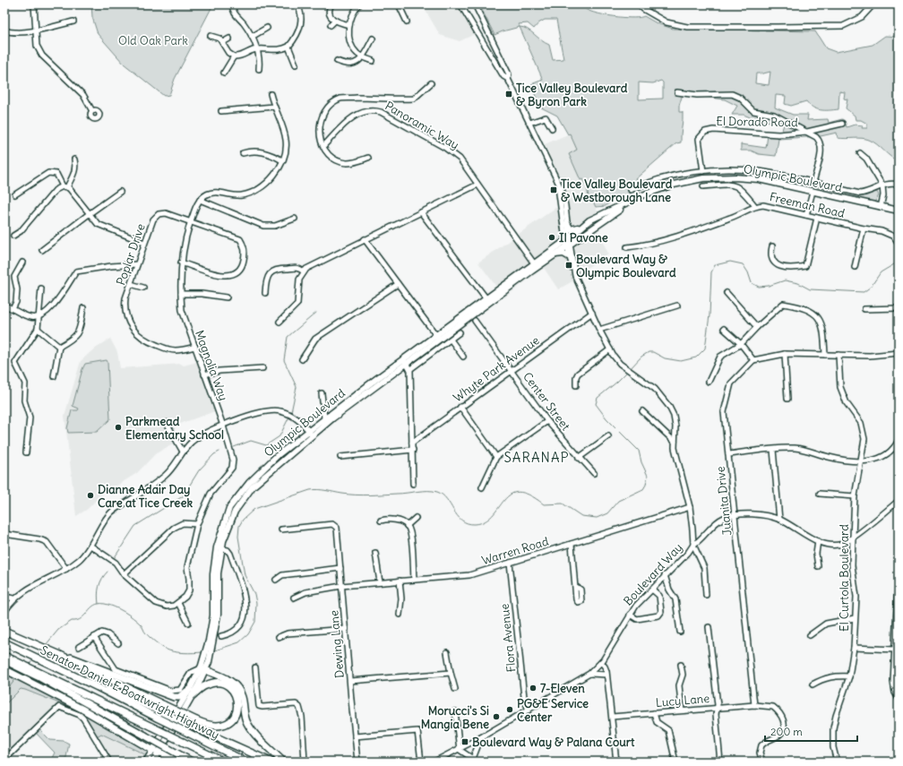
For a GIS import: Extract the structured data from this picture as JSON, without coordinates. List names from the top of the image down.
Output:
{
  "streets": {
    "highway": ["Senator Daniel E Boatwright Highway"],
    "main road": ["Olympic Boulevard"],
    "street": [
      "El Dorado Road",
      "Panoramic Way",
      "Freeman Road",
      "Poplar Drive",
      "Magnolia Way",
      "Whyte Park Avenue",
      "Center Street",
      "Juanita Drive",
      "Warren Road",
      "Boulevard Way",
      "El Curtola Boulevard",
      "Flora Avenue",
      "Dewing Lane",
      "Lucy Lane"
    ]
  },
  "crossings": [
    ["Panoramic Way", "Olympic Boulevard"],
    ["Olympic Boulevard", "Boulevard Way"],
    ["Poplar Drive", "Magnolia Way"],
    ["Whyte Park Avenue", "Center Street"],
    ["Whyte Park Avenue", "Boulevard Way"],
    ["Juanita Drive", "Lucy Lane"],
    ["Warren Road", "Boulevard Way"],
    ["Warren Road", "Flora Avenue"],
    ["Warren Road", "Dewing Lane"],
    ["Boulevard Way", "Flora Avenue"]
  ],
  "districts": ["SARANAP"],
  "parks": ["Old Oak Park"],
  "places": {
    "transit": [
      "Tice Valley Boulevard & Byron Park",
      "Tice Valley Boulevard & Westborough Lane",
      "Boulevard Way & Olympic Boulevard",
      "Boulevard Way & Palana Court"
    ],
    "other": [
      "Il Pavone",
      "Parkmead Elementary School",
      "Dianne Adair Day Care at Tice Creek",
      "7-Eleven",
      "PG&E Service Center",
      "Morucci's Si Mangia Bene"
    ]
  },
  "scale_bar": "200 m"
}
